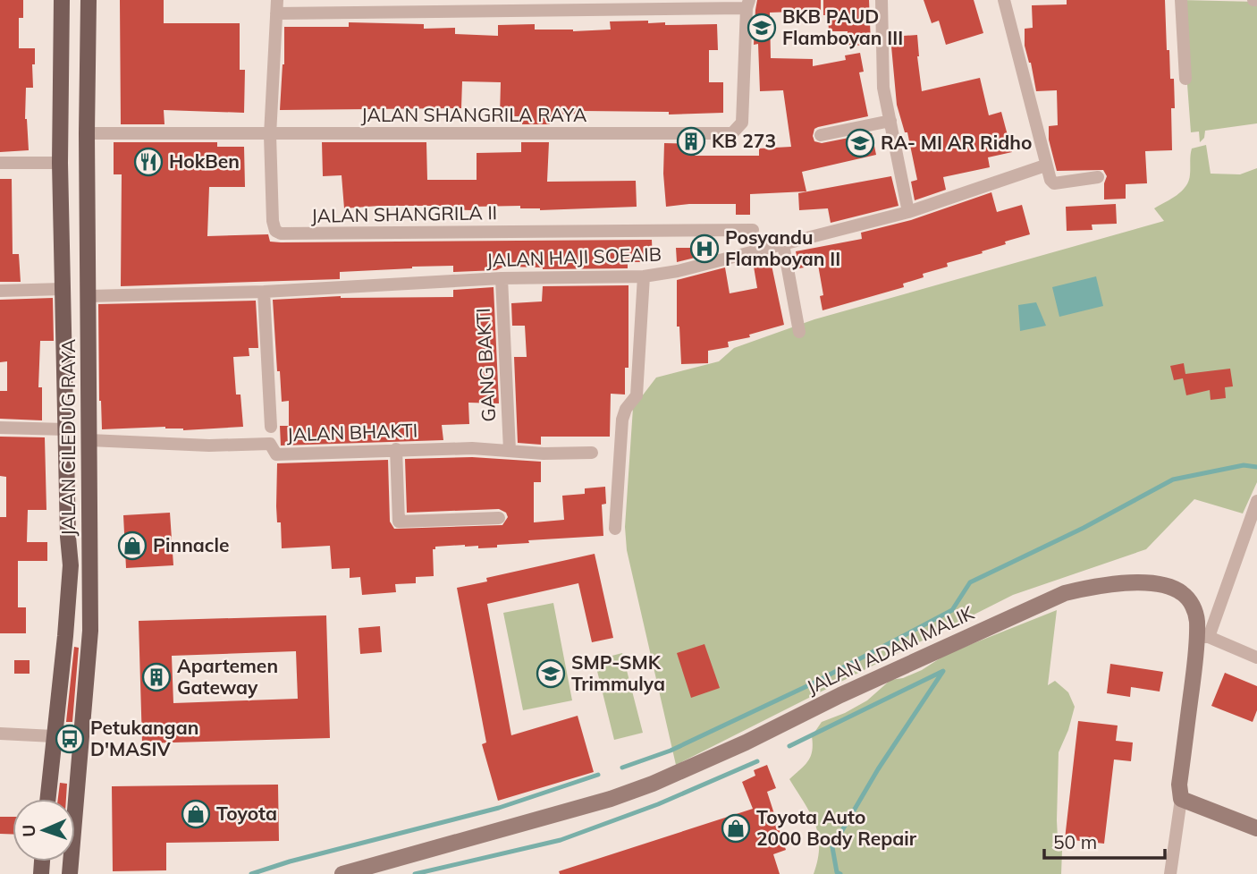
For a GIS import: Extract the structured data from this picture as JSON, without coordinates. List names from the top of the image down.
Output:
{
  "streets": {
    "main road": ["JALAN CILEDUG RAYA"],
    "street": [
      "JALAN SHANGRILA RAYA",
      "JALAN SHANGRILA II",
      "JALAN HAJI SOEAIB",
      "GANG BAKTI",
      "JALAN BHAKTI",
      "JALAN ADAM MALIK"
    ]
  },
  "crossings": [
    ["JALAN SHANGRILA RAYA", "JALAN SHANGRILA II"],
    ["JALAN SHANGRILA RAYA", "JALAN CILEDUG RAYA"],
    ["JALAN HAJI SOEAIB", "GANG BAKTI"],
    ["JALAN HAJI SOEAIB", "JALAN CILEDUG RAYA"],
    ["GANG BAKTI", "JALAN BHAKTI"],
    ["JALAN BHAKTI", "JALAN CILEDUG RAYA"]
  ],
  "places": {
    "school or university": ["BKB PAUD Flamboyan III", "RA- MI AR Ridho", "SMP-SMK Trimmulya"],
    "building": ["KB 273", "Apartemen Gateway"],
    "restaurant": ["HokBen"],
    "hospital": ["Posyandu Flamboyan II"],
    "shop": ["Pinnacle", "Toyota", "Toyota Auto 2000 Body Repair"],
    "bus stop": ["Petukangan D'MASIV"]
  },
  "scale_bar": "50 m",
  "north": "left"
}
